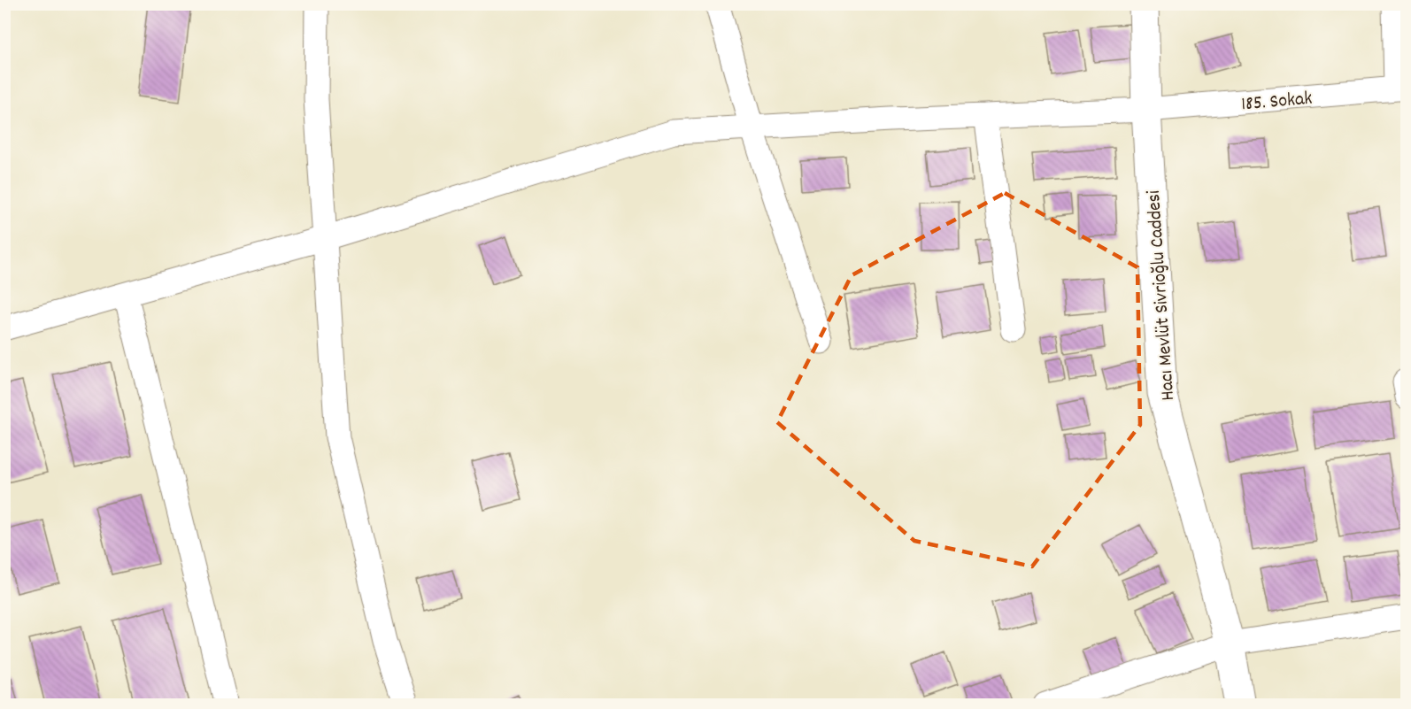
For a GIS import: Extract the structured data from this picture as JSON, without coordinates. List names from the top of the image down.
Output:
{
  "streets": {
    "street": ["185. Sokak", "Hacı Mevlüt Sivrioğlu Caddesi"]
  },
  "crossings": [
    ["185. Sokak", "Hacı Mevlüt Sivrioğlu Caddesi"]
  ]
}
